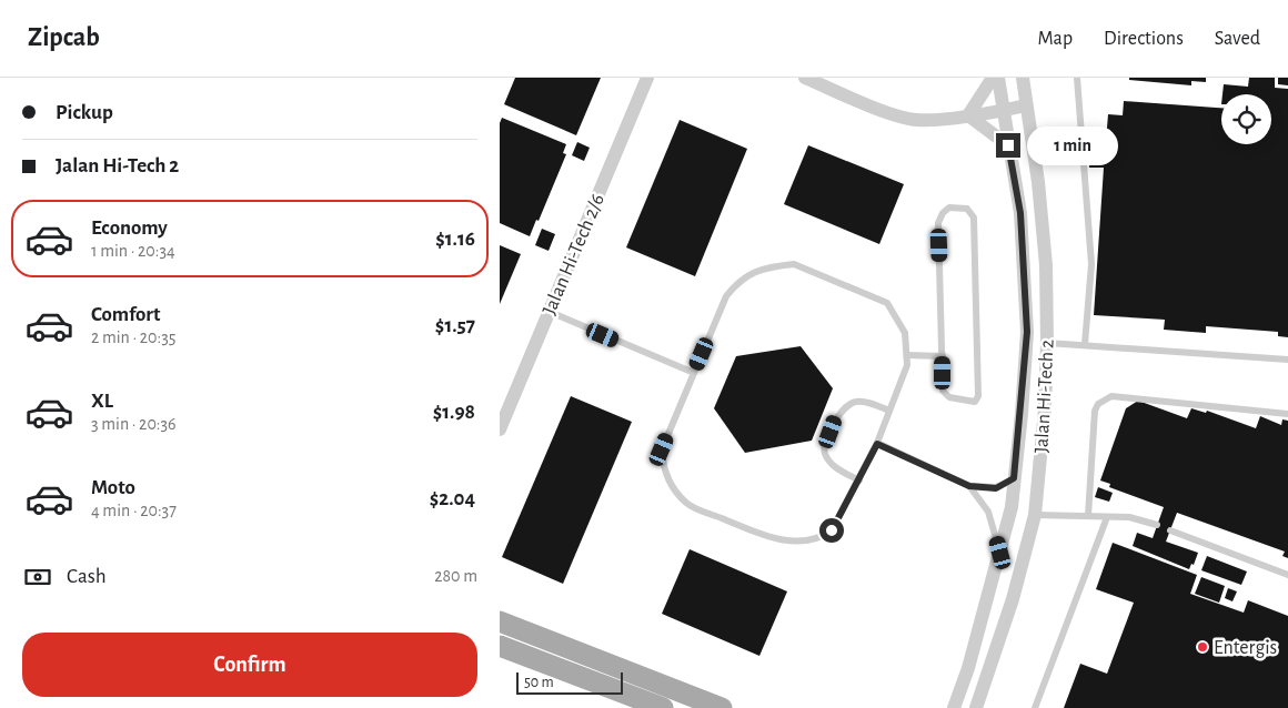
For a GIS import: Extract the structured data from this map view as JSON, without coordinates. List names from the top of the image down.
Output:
{
  "streets": {
    "street": ["Jalan Hi-Tech 2/6", "Jalan Hi-Tech 2"]
  },
  "places": ["Entergis"],
  "scale_bar": "50 m",
  "page": {
    "header": "Zipcab",
    "nav": ["Map", "Directions", "Saved"],
    "banner": ["Pickup", "Jalan Hi-Tech 2"],
    "bubble": "1 min",
    "list": [
      {
        "name": "Economy",
        "note": "1 min · 20:34",
        "value": "$1.16"
      },
      {
        "name": "Comfort",
        "note": "2 min · 20:35",
        "value": "$1.57"
      },
      {
        "name": "XL",
        "note": "3 min · 20:36",
        "value": "$1.98"
      },
      {
        "name": "Moto",
        "note": "4 min · 20:37",
        "value": "$2.04"
      }
    ],
    "pay": ["Cash", "280 m"],
    "buttons": "Confirm",
    "scale": "50 m"
  }
}
